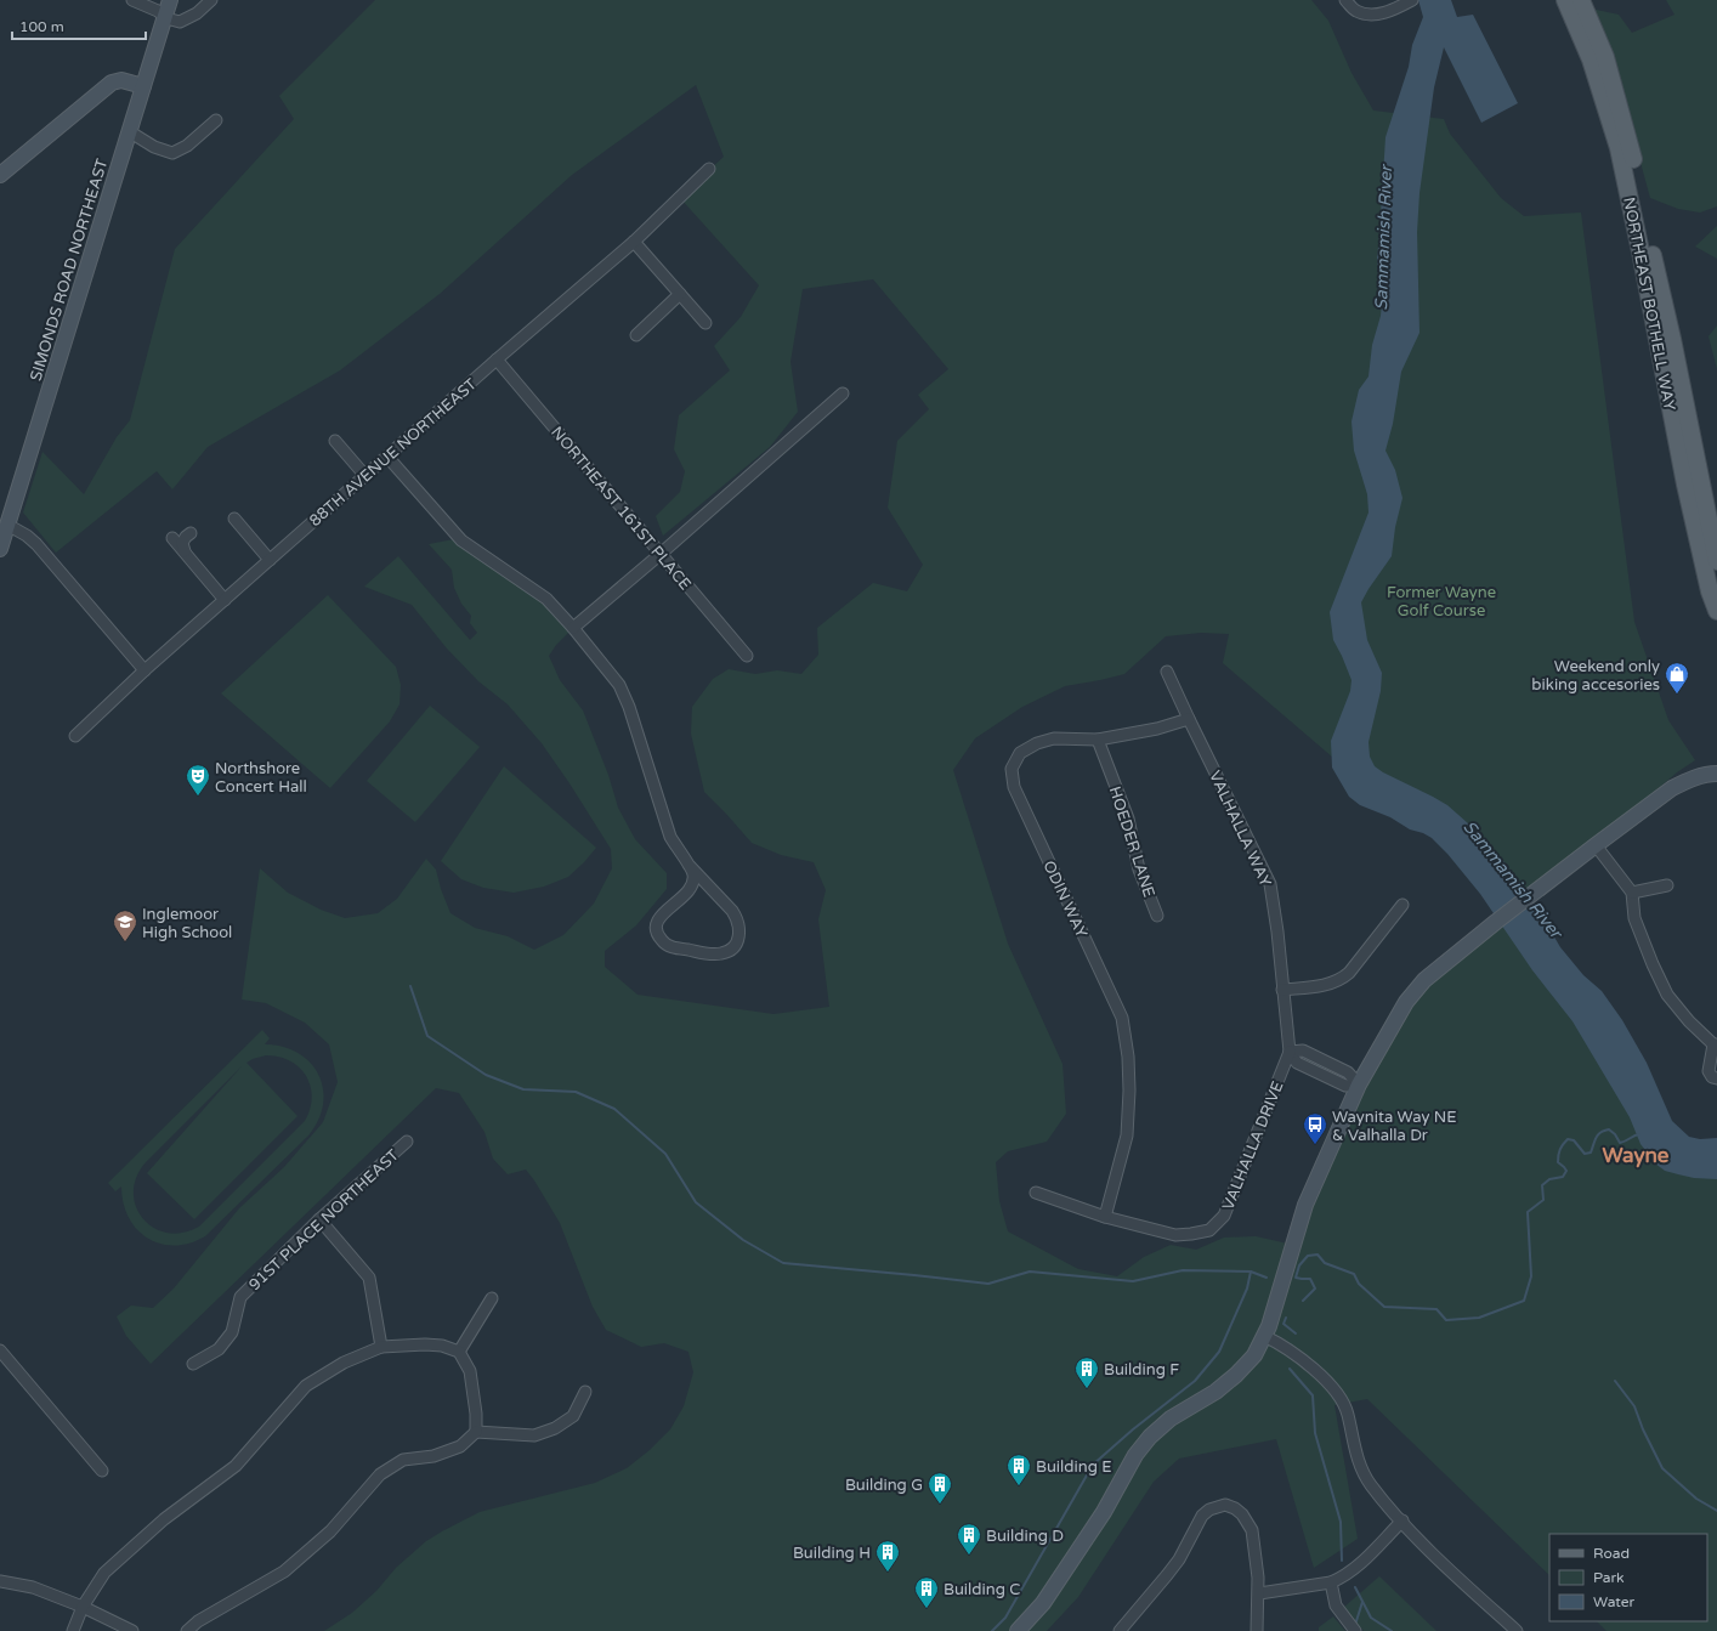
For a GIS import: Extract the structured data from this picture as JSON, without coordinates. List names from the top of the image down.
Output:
{
  "streets": {
    "main road": ["SIMONDS ROAD NORTHEAST", "NORTHEAST BOTHELL WAY"],
    "street": [
      "88TH AVENUE NORTHEAST",
      "NORTHEAST 161ST PLACE",
      "VALHALLA WAY",
      "HOEDER LANE",
      "ODIN WAY",
      "VALHALLA DRIVE",
      "91ST PLACE NORTHEAST"
    ]
  },
  "crossings": [
    ["88TH AVENUE NORTHEAST", "NORTHEAST 161ST PLACE"],
    ["VALHALLA WAY", "ODIN WAY"],
    ["VALHALLA WAY", "VALHALLA DRIVE"],
    ["HOEDER LANE", "ODIN WAY"],
    ["ODIN WAY", "VALHALLA DRIVE"]
  ],
  "districts": ["Wayne"],
  "water": ["Sammamish River"],
  "parks": ["Former Wayne Golf Course"],
  "places": {
    "shop": ["Weekend only biking accesories"],
    "theatre": ["Northshore Concert Hall"],
    "school or university": ["Inglemoor High School"],
    "bus stop": ["Waynita Way NE & Valhalla Dr"],
    "building": [
      "Building F",
      "Building E",
      "Building G",
      "Building D",
      "Building H",
      "Building C"
    ]
  },
  "legend": ["Road", "Park", "Water"],
  "scale_bar": "100 m"
}
